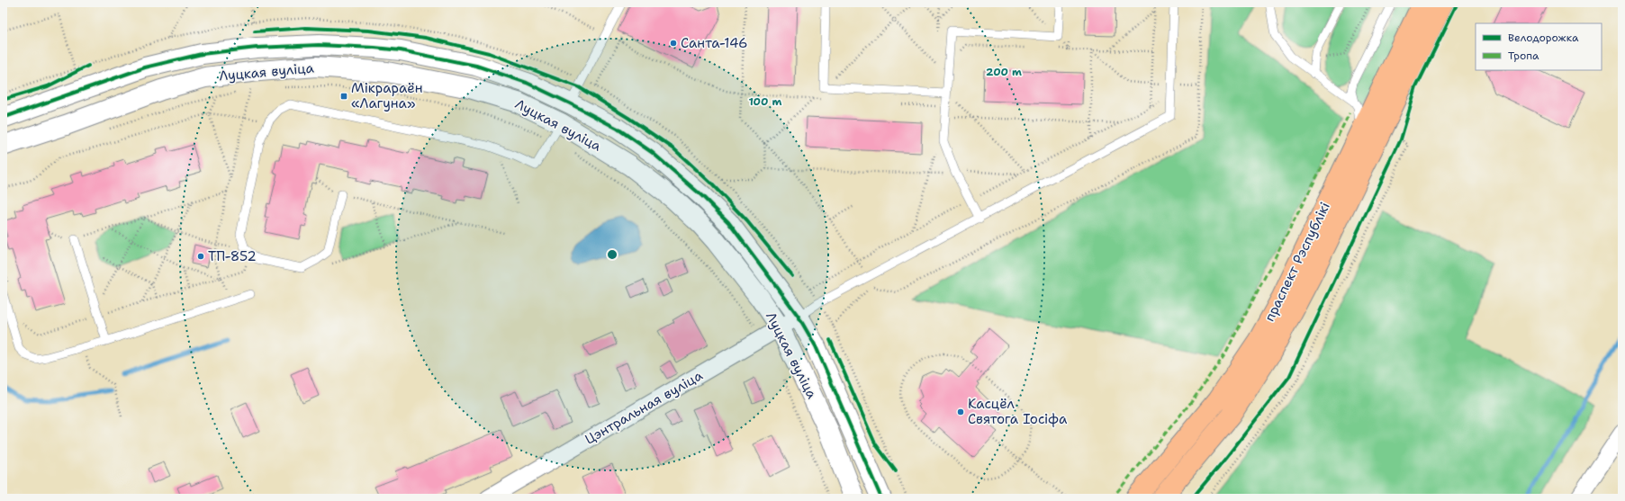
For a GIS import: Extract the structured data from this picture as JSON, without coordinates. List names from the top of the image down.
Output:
{
  "streets": {
    "main road": ["праспект Рэспублікі"],
    "street": ["Луцкая вуліца", "Цэнтральная вуліца"]
  },
  "crossings": [
    ["Луцкая вуліца", "Цэнтральная вуліца"]
  ],
  "places": {
    "other": ["Санта-146", "ТП-852", "Касцёл Святога Іосіфа"],
    "transit": ["Мікрараён «Лагуна»"]
  },
  "legend": ["Велодорожка", "Тропа"],
  "rings": ["200 m", "100 m"]
}
